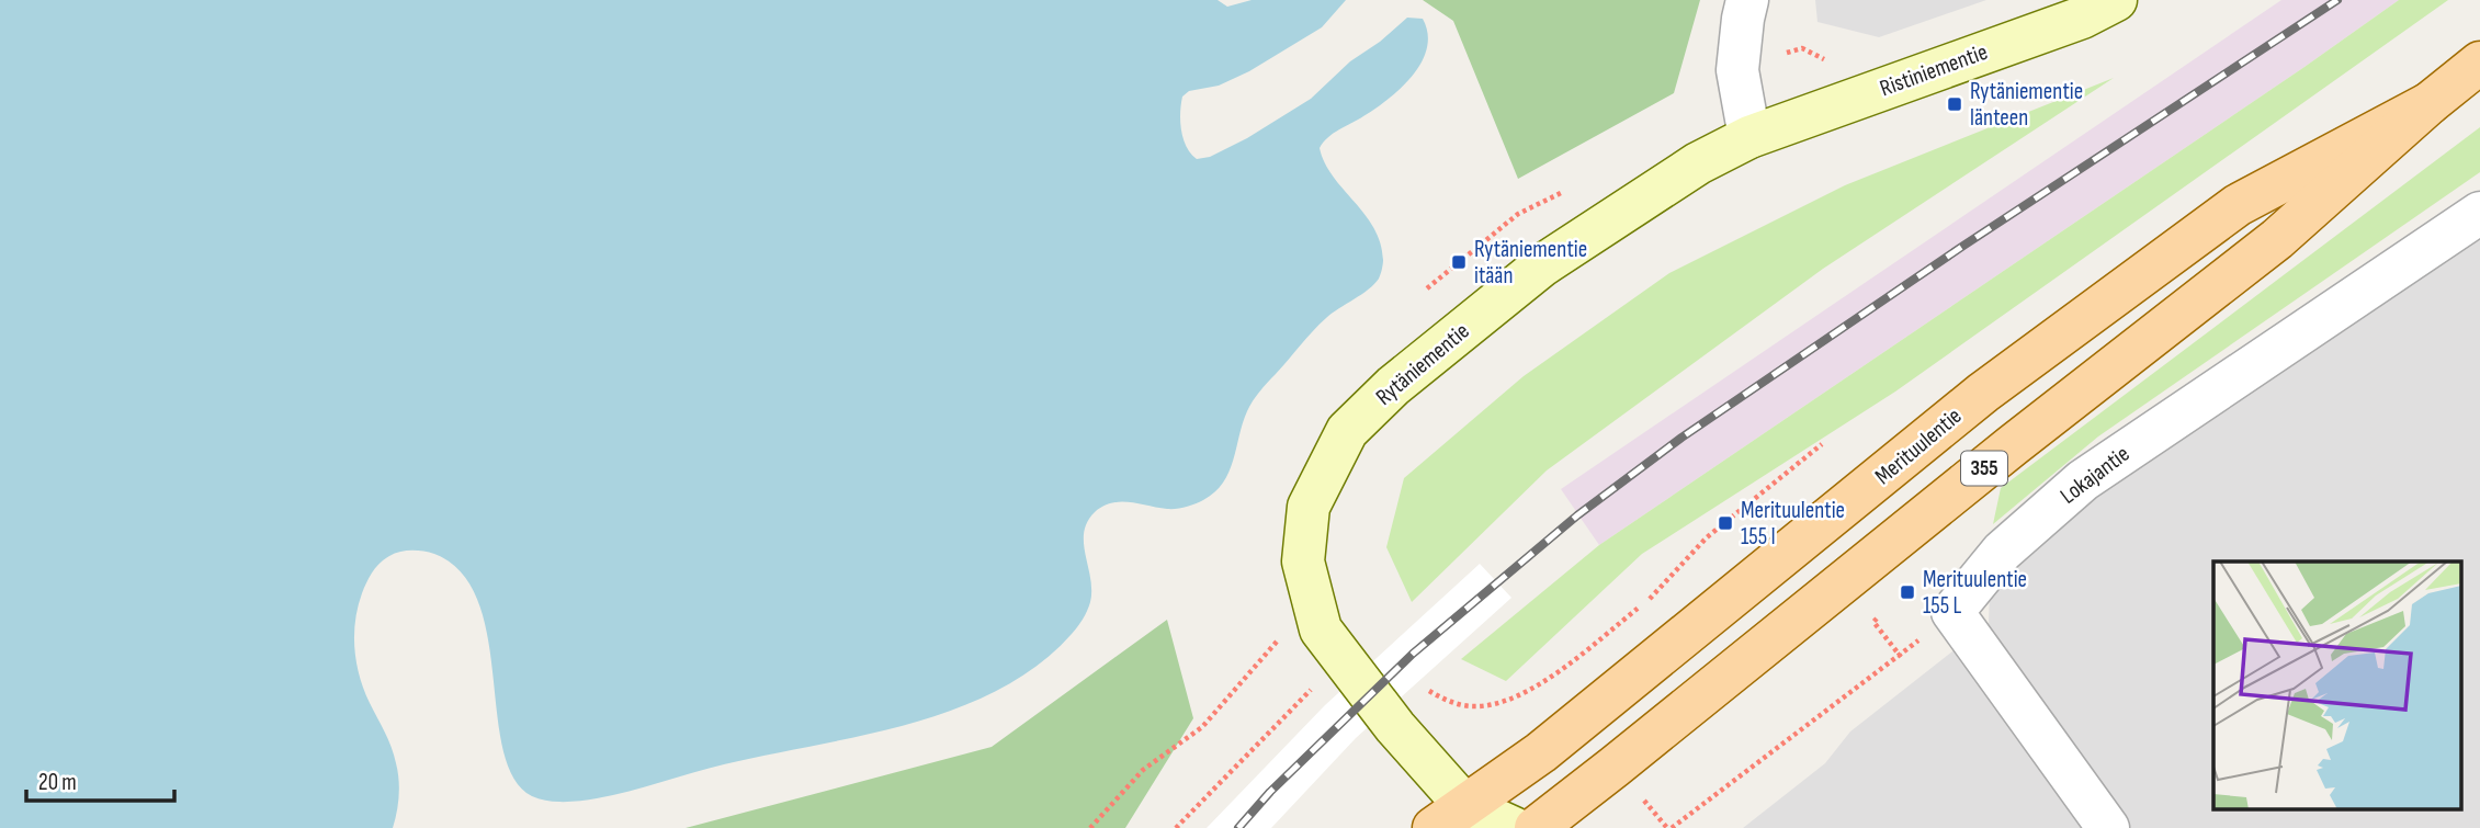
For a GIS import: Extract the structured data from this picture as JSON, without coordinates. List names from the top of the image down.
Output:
{
  "streets": {
    "main road": ["Merituulentie", "355"],
    "street": ["Ristiniementie", "Rytäniementie", "Lokajantie"]
  },
  "crossings": [
    ["Ristiniementie", "Rytäniementie"],
    ["Rytäniementie", "Merituulentie"]
  ],
  "places": {
    "transit": [
      "Rytäniementie länteen",
      "Rytäniementie itään",
      "Merituulentie 155 I",
      "Merituulentie 155 L"
    ]
  },
  "scale_bar": "20 m"
}
